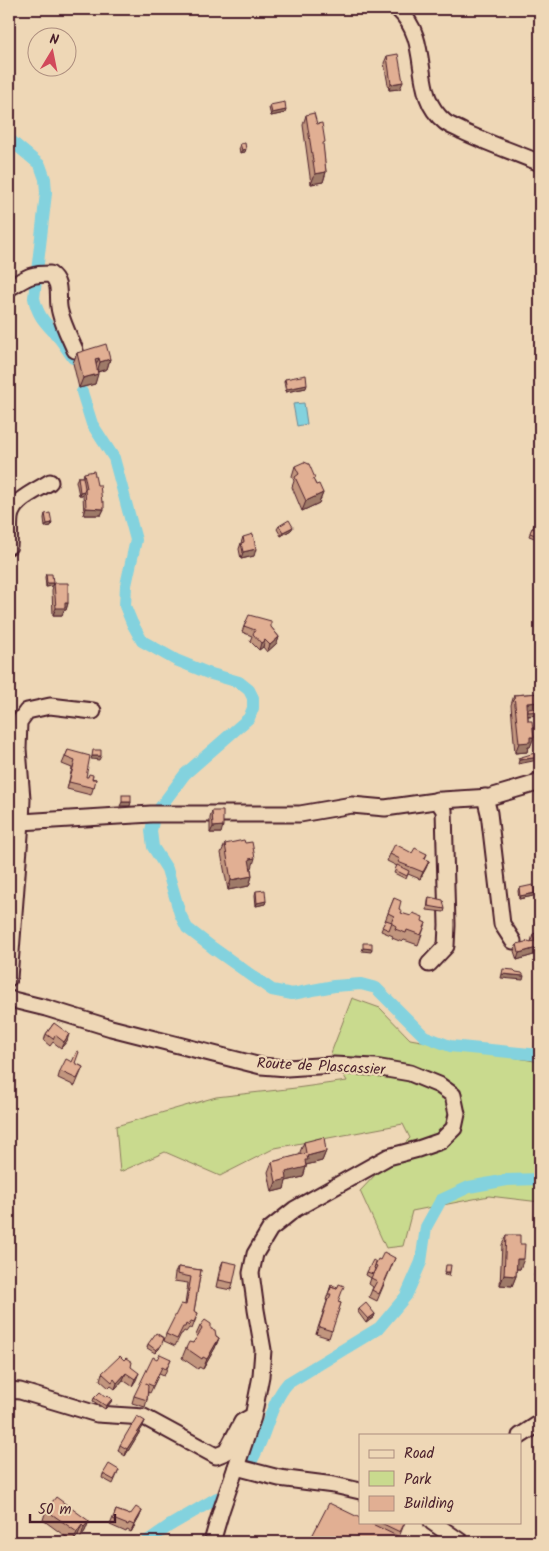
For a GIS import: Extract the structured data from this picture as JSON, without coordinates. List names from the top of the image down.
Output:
{
  "streets": {
    "street": ["Route de Plascassier"]
  },
  "legend": ["Road", "Park", "Building"],
  "scale_bar": "50 m",
  "north": "top"
}
